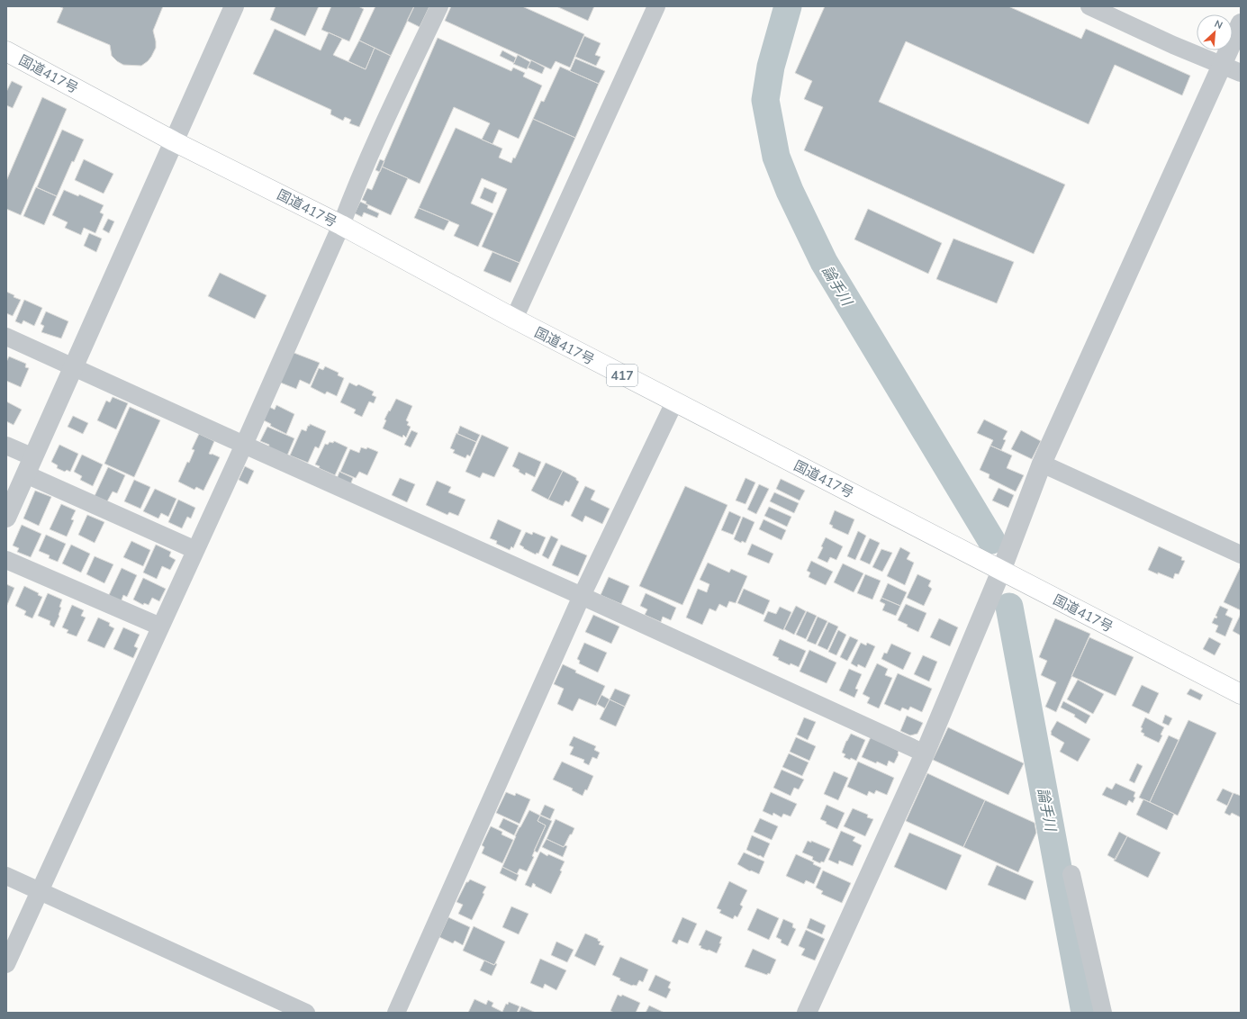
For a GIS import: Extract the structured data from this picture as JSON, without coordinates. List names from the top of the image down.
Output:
{
  "streets": {
    "highway": ["国道417号", "417"]
  },
  "water": ["論手川"],
  "north": "top right"
}
